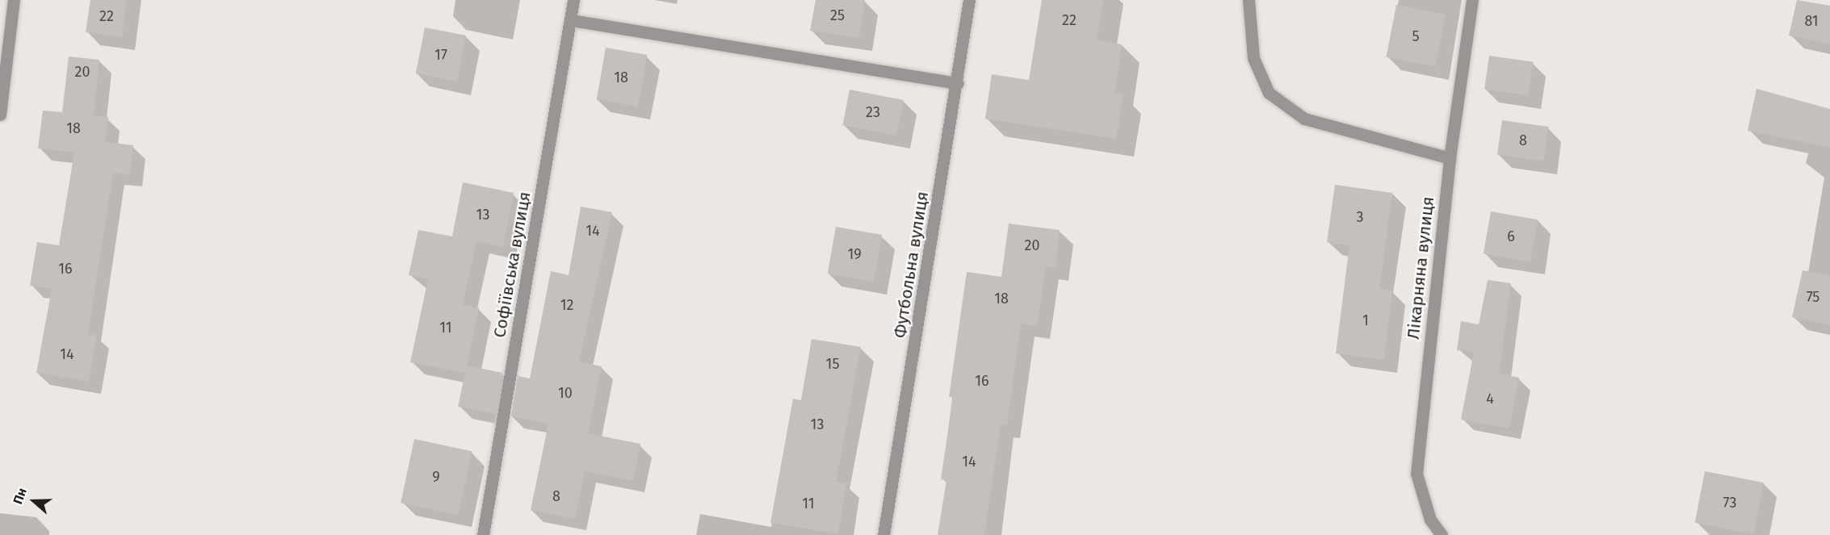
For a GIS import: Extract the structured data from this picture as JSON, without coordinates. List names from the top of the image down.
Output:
{
  "streets": {
    "street": ["Софіївська вулиця", "Футбольна вулиця", "Лікарняна вулиця"]
  },
  "house_numbers": [
    "25",
    "22",
    "22",
    "81",
    "5",
    "17",
    "20",
    "18",
    "23",
    "18",
    "8",
    "13",
    "3",
    "14",
    "6",
    "20",
    "19",
    "16",
    "75",
    "18",
    "12",
    "1",
    "11",
    "14",
    "15",
    "16",
    "10",
    "4",
    "13",
    "14",
    "9",
    "8",
    "73",
    "11"
  ],
  "north": "left"
}
